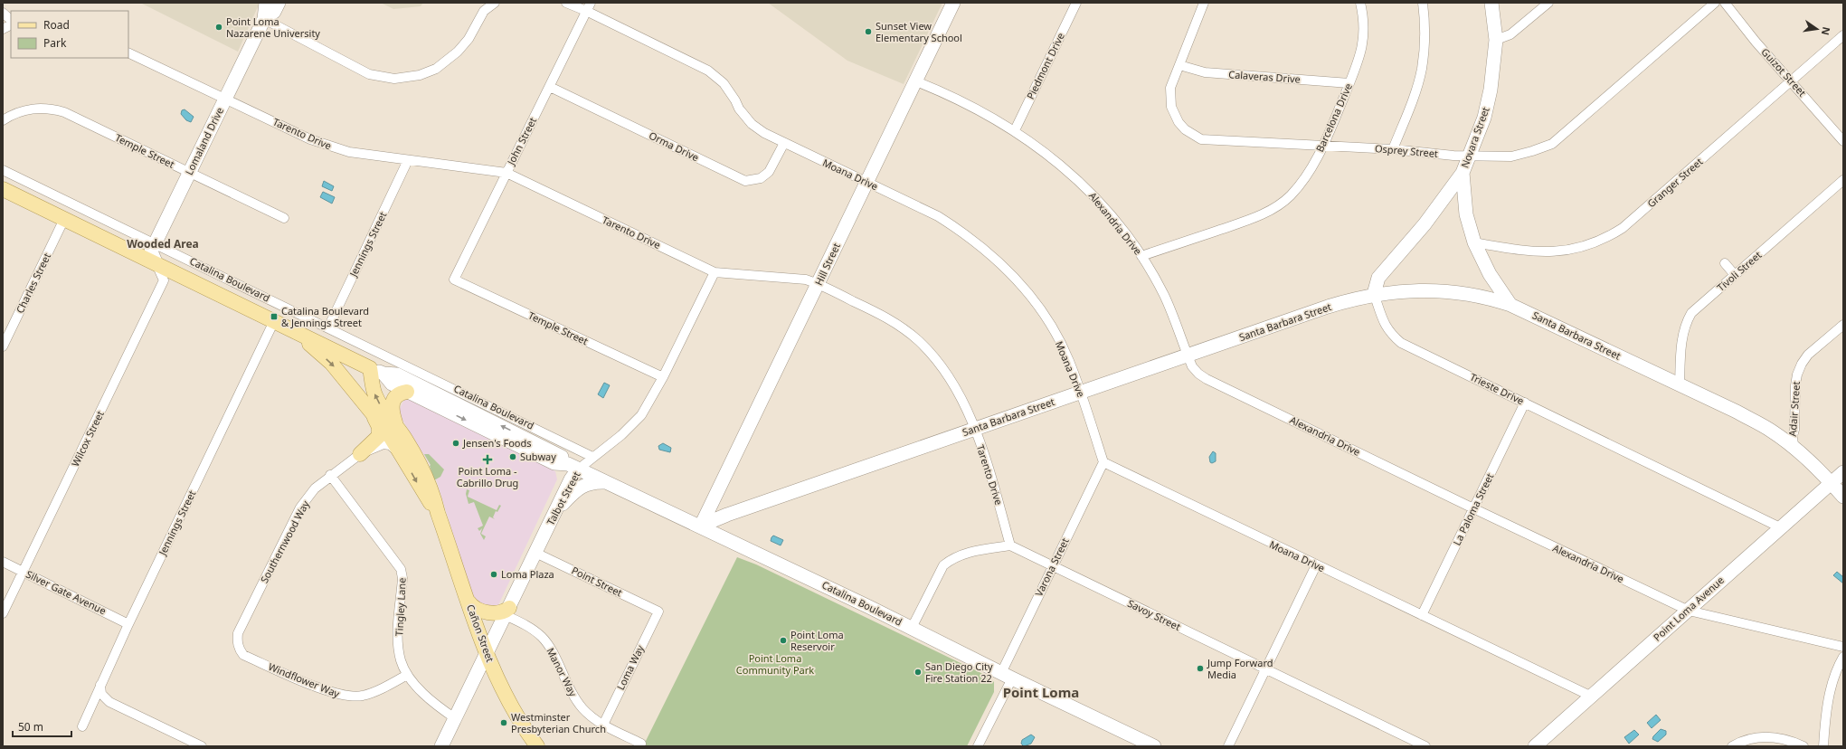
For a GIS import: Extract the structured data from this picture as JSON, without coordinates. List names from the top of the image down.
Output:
{
  "streets": {
    "main road": ["Catalina Boulevard", "Cañon Street"],
    "street": [
      "Piedmont Drive",
      "Guizot Street",
      "Calaveras Drive",
      "Barcelona Drive",
      "Tarento Drive",
      "Novara Street",
      "Lomaland Drive",
      "John Street",
      "Orma Drive",
      "Temple Street",
      "Osprey Street",
      "Moana Drive",
      "Granger Street",
      "Alexandria Drive",
      "Jennings Street",
      "Hill Street",
      "Tivoli Street",
      "Charles Street",
      "Santa Barbara Street",
      "Trieste Drive",
      "Adair Street",
      "Wilcox Street",
      "Talbot Street",
      "La Paloma Street",
      "Southernwood Way",
      "Varona Street",
      "Point Street",
      "Silver Gate Avenue",
      "Tingley Lane",
      "Point Loma Avenue",
      "Savoy Street",
      "Loma Way",
      "Manor Way",
      "Windflower Way"
    ]
  },
  "crossings": [
    ["Piedmont Drive", "Alexandria Drive"],
    ["Guizot Street", "Granger Street"],
    ["Calaveras Drive", "Barcelona Drive"],
    ["Calaveras Drive", "Osprey Street"],
    ["Barcelona Drive", "Osprey Street"],
    ["Barcelona Drive", "Alexandria Drive"],
    ["Tarento Drive", "Lomaland Drive"],
    ["Tarento Drive", "John Street"],
    ["Tarento Drive", "Jennings Street"],
    ["Tarento Drive", "Hill Street"],
    ["Tarento Drive", "Santa Barbara Street"],
    ["Tarento Drive", "Talbot Street"],
    ["Tarento Drive", "Savoy Street"],
    ["Novara Street", "Osprey Street"],
    ["Novara Street", "Granger Street"],
    ["Novara Street", "Santa Barbara Street"],
    ["Lomaland Drive", "Temple Street"],
    ["Lomaland Drive", "Catalina Boulevard"],
    ["Lomaland Drive", "Wilcox Street"],
    ["John Street", "Orma Drive"],
    ["John Street", "Temple Street"],
    ["John Street", "Moana Drive"],
    ["Orma Drive", "Moana Drive"],
    ["Temple Street", "Talbot Street"],
    ["Moana Drive", "Hill Street"],
    ["Moana Drive", "Santa Barbara Street"],
    ["Moana Drive", "La Paloma Street"],
    ["Moana Drive", "Varona Street"],
    ["Moana Drive", "Point Loma Avenue"],
    ["Alexandria Drive", "Hill Street"],
    ["Alexandria Drive", "Santa Barbara Street"],
    ["Alexandria Drive", "La Paloma Street"],
    ["Alexandria Drive", "Point Loma Avenue"],
    ["Jennings Street", "Catalina Boulevard"],
    ["Jennings Street", "Silver Gate Avenue"],
    ["Hill Street", "Catalina Boulevard"],
    ["Hill Street", "Santa Barbara Street"],
    ["Tivoli Street", "Santa Barbara Street"],
    ["Catalina Boulevard", "Charles Street"],
    ["Catalina Boulevard", "Santa Barbara Street"],
    ["Catalina Boulevard", "Wilcox Street"],
    ["Catalina Boulevard", "Talbot Street"],
    ["Catalina Boulevard", "Varona Street"],
    ["Catalina Boulevard", "Cañon Street"],
    ["Santa Barbara Street", "Trieste Drive"],
    ["Santa Barbara Street", "Adair Street"],
    ["Santa Barbara Street", "Point Loma Avenue"],
    ["Trieste Drive", "La Paloma Street"],
    ["Trieste Drive", "Point Loma Avenue"],
    ["Wilcox Street", "Silver Gate Avenue"],
    ["Talbot Street", "Point Street"],
    ["Talbot Street", "Tingley Lane"],
    ["Talbot Street", "Cañon Street"],
    ["Talbot Street", "Manor Way"],
    ["Southernwood Way", "Tingley Lane"],
    ["Southernwood Way", "Cañon Street"],
    ["Southernwood Way", "Windflower Way"],
    ["Varona Street", "Savoy Street"],
    ["Point Street", "Loma Way"],
    ["Tingley Lane", "Windflower Way"],
    ["Loma Way", "Manor Way"]
  ],
  "districts": ["Wooded Area", "Point Loma"],
  "parks": ["Point Loma Community Park"],
  "places": {
    "other": [
      "Point Loma Nazarene University",
      "Sunset View Elementary School",
      "Jensen's Foods",
      "Subway",
      "Loma Plaza",
      "Point Loma Reservoir",
      "Jump Forward Media",
      "San Diego City Fire Station 22",
      "Westminster Presbyterian Church"
    ],
    "transit": ["Catalina Boulevard & Jennings Street"],
    "health": ["Point Loma - Cabrillo Drug"]
  },
  "legend": ["Road", "Park"],
  "scale_bar": "50 m",
  "north": "right"
}
